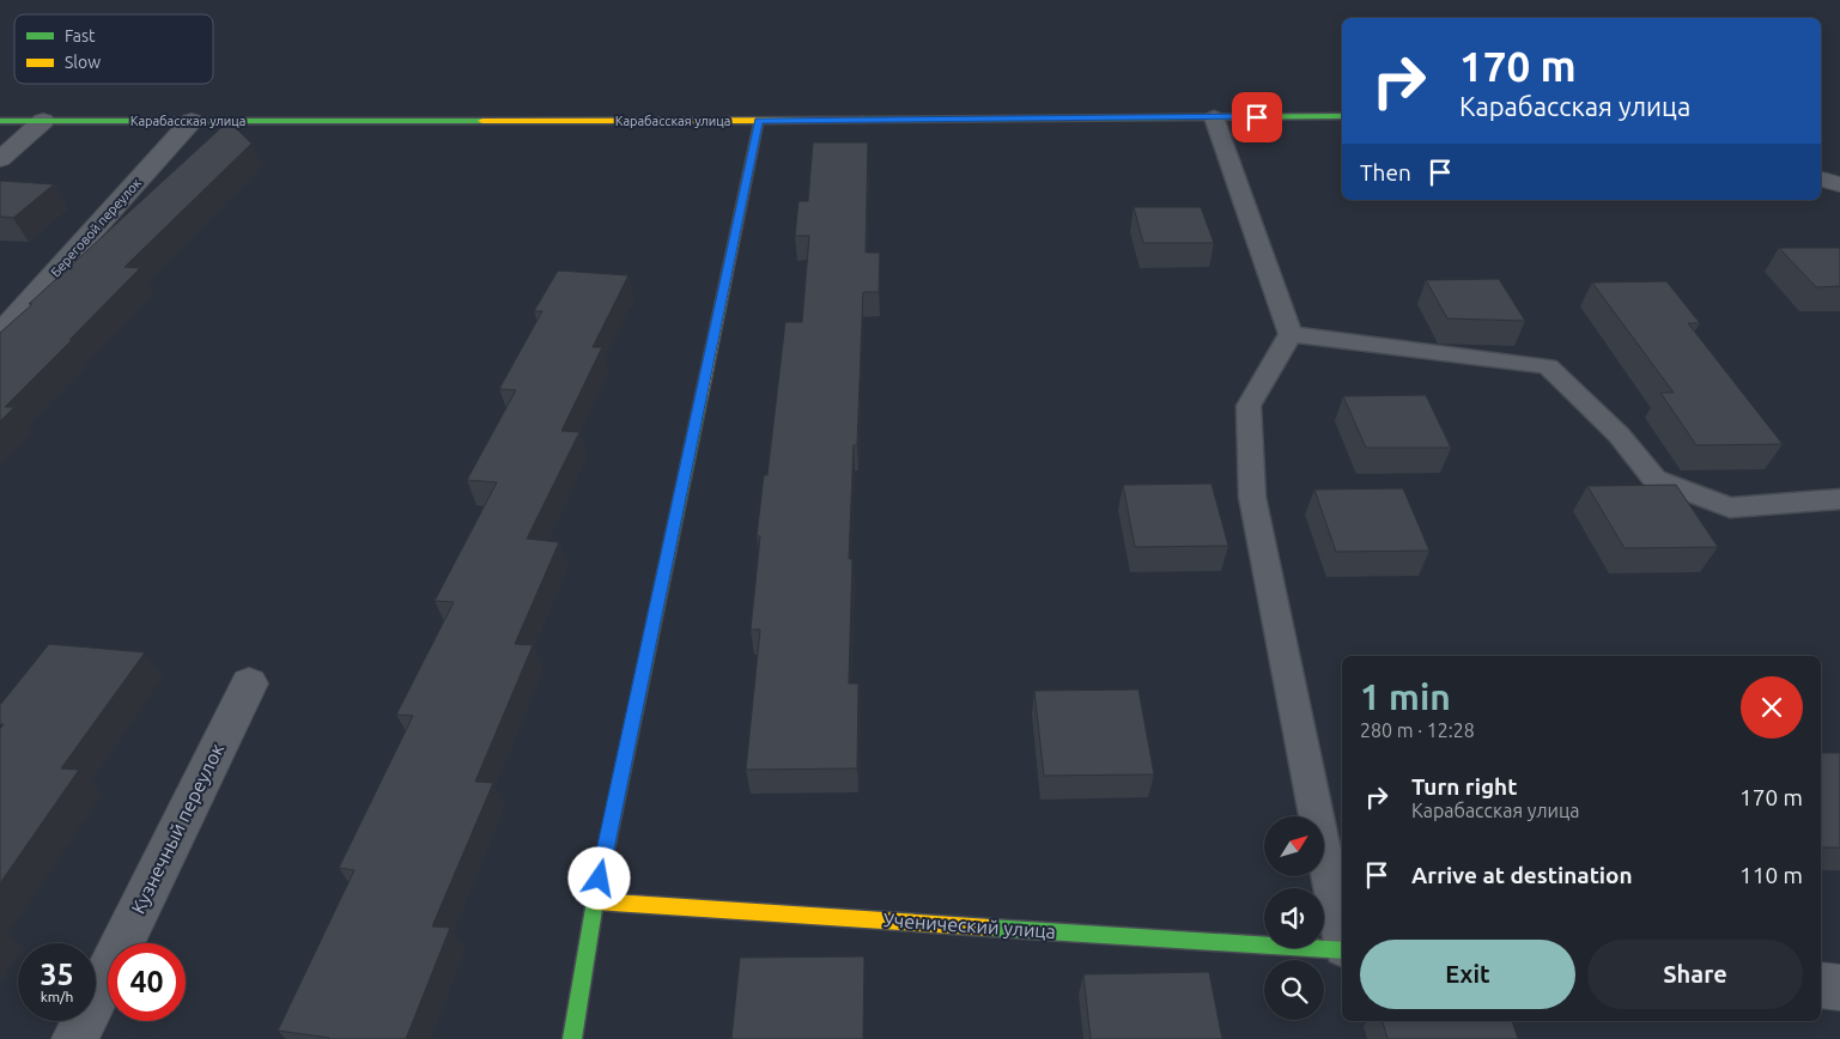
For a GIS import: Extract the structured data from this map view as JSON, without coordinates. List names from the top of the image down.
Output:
{
  "streets": {
    "street": [
      "Карабасская улица",
      "Береговой переулок",
      "Кузнечный переулок",
      "Ученический улица"
    ]
  },
  "crossings": [
    ["Карабасская улица", "Береговой переулок"]
  ],
  "legend": ["Fast", "Slow"],
  "north": "top right",
  "page": {
    "turn": ["170 m", "Карабасская улица"],
    "then": "Then",
    "heading": ["1 min", "280 m · 12:28"],
    "list": [
      {
        "name": "Turn right",
        "note": "Карабасская улица",
        "value": "170 m"
      },
      {
        "name": "Arrive at destination",
        "value": "110 m"
      }
    ],
    "buttons": ["Exit", "Share"],
    "speed": "35 km/h",
    "limit": "40"
  }
}
